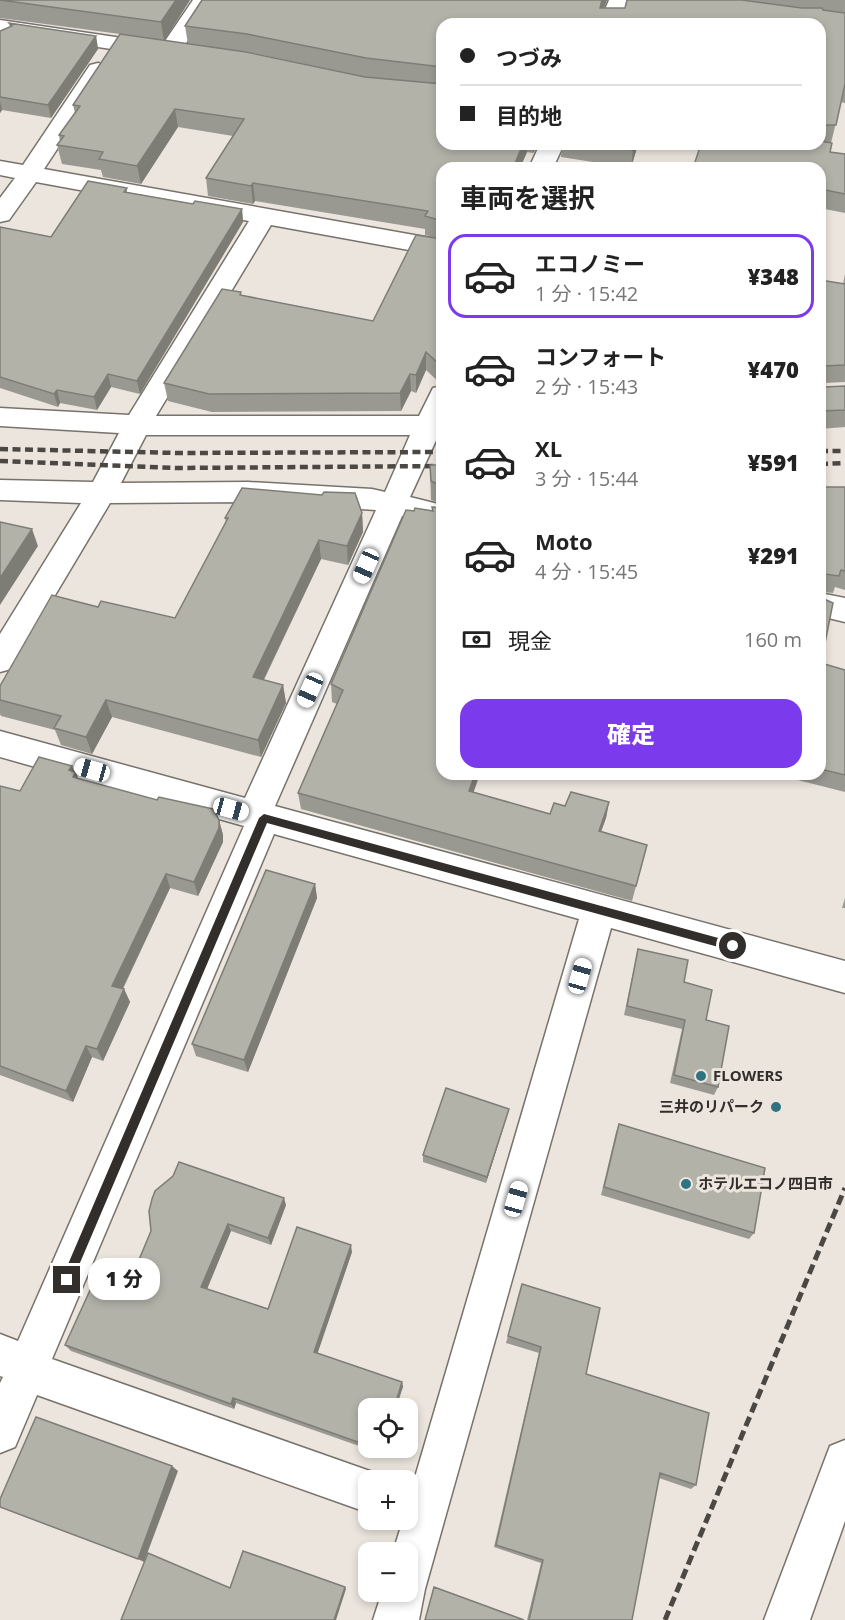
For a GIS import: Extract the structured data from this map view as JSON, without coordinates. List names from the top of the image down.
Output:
{
  "places": ["FLOWERS", "三井のリパーク", "ホテルエコノ四日市"],
  "page": {
    "banner": ["つづみ", "目的地"],
    "heading": "車両を選択",
    "list": [
      {
        "name": "エコノミー",
        "note": "1 分 · 15:42",
        "value": "¥348"
      },
      {
        "name": "コンフォート",
        "note": "2 分 · 15:43",
        "value": "¥470"
      },
      {
        "name": "XL",
        "note": "3 分 · 15:44",
        "value": "¥591"
      },
      {
        "name": "Moto",
        "note": "4 分 · 15:45",
        "value": "¥291"
      }
    ],
    "pay": ["現金", "160 m"],
    "buttons": "確定",
    "bubble": "1 分",
    "map_buttons": ["+", "−"]
  }
}
